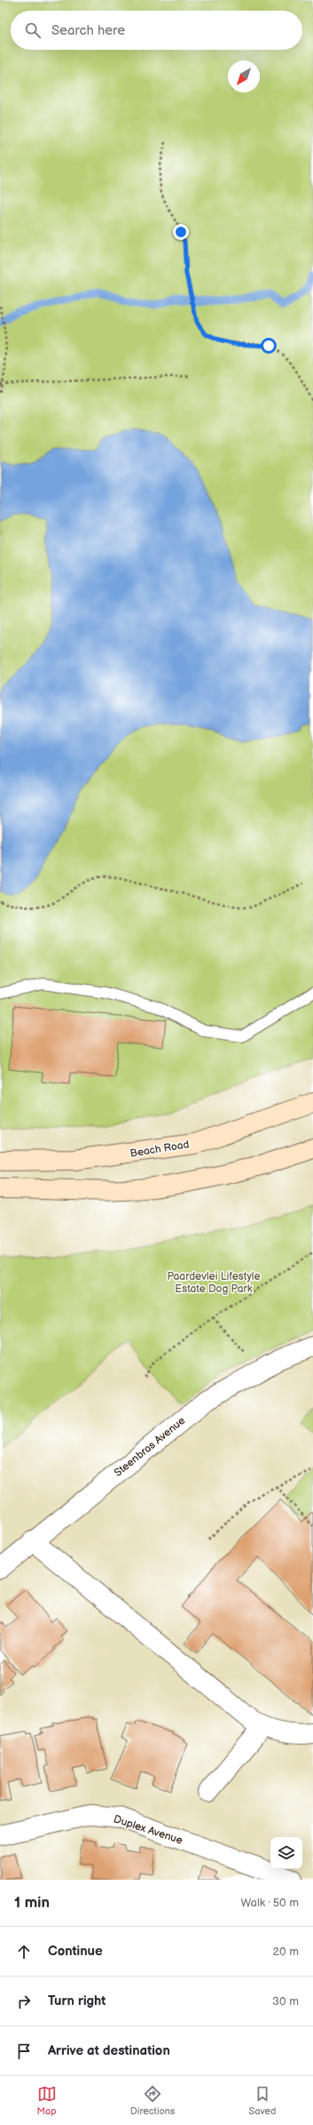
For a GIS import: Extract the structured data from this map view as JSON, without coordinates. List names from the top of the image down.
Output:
{
  "streets": {
    "main road": ["Beach Road"],
    "street": ["Steenbras Avenue", "Duplex Avenue"]
  },
  "parks": ["Paardevlei Lifestyle Estate Dog Park"],
  "north": "bottom left",
  "page": {
    "search": "Search here",
    "heading": ["1 min", "Walk · 50 m"],
    "list": [
      ["Continue", "20 m"],
      ["Turn right", "30 m"],
      "Arrive at destination"
    ],
    "nav": ["Map", "Directions", "Saved"]
  }
}
